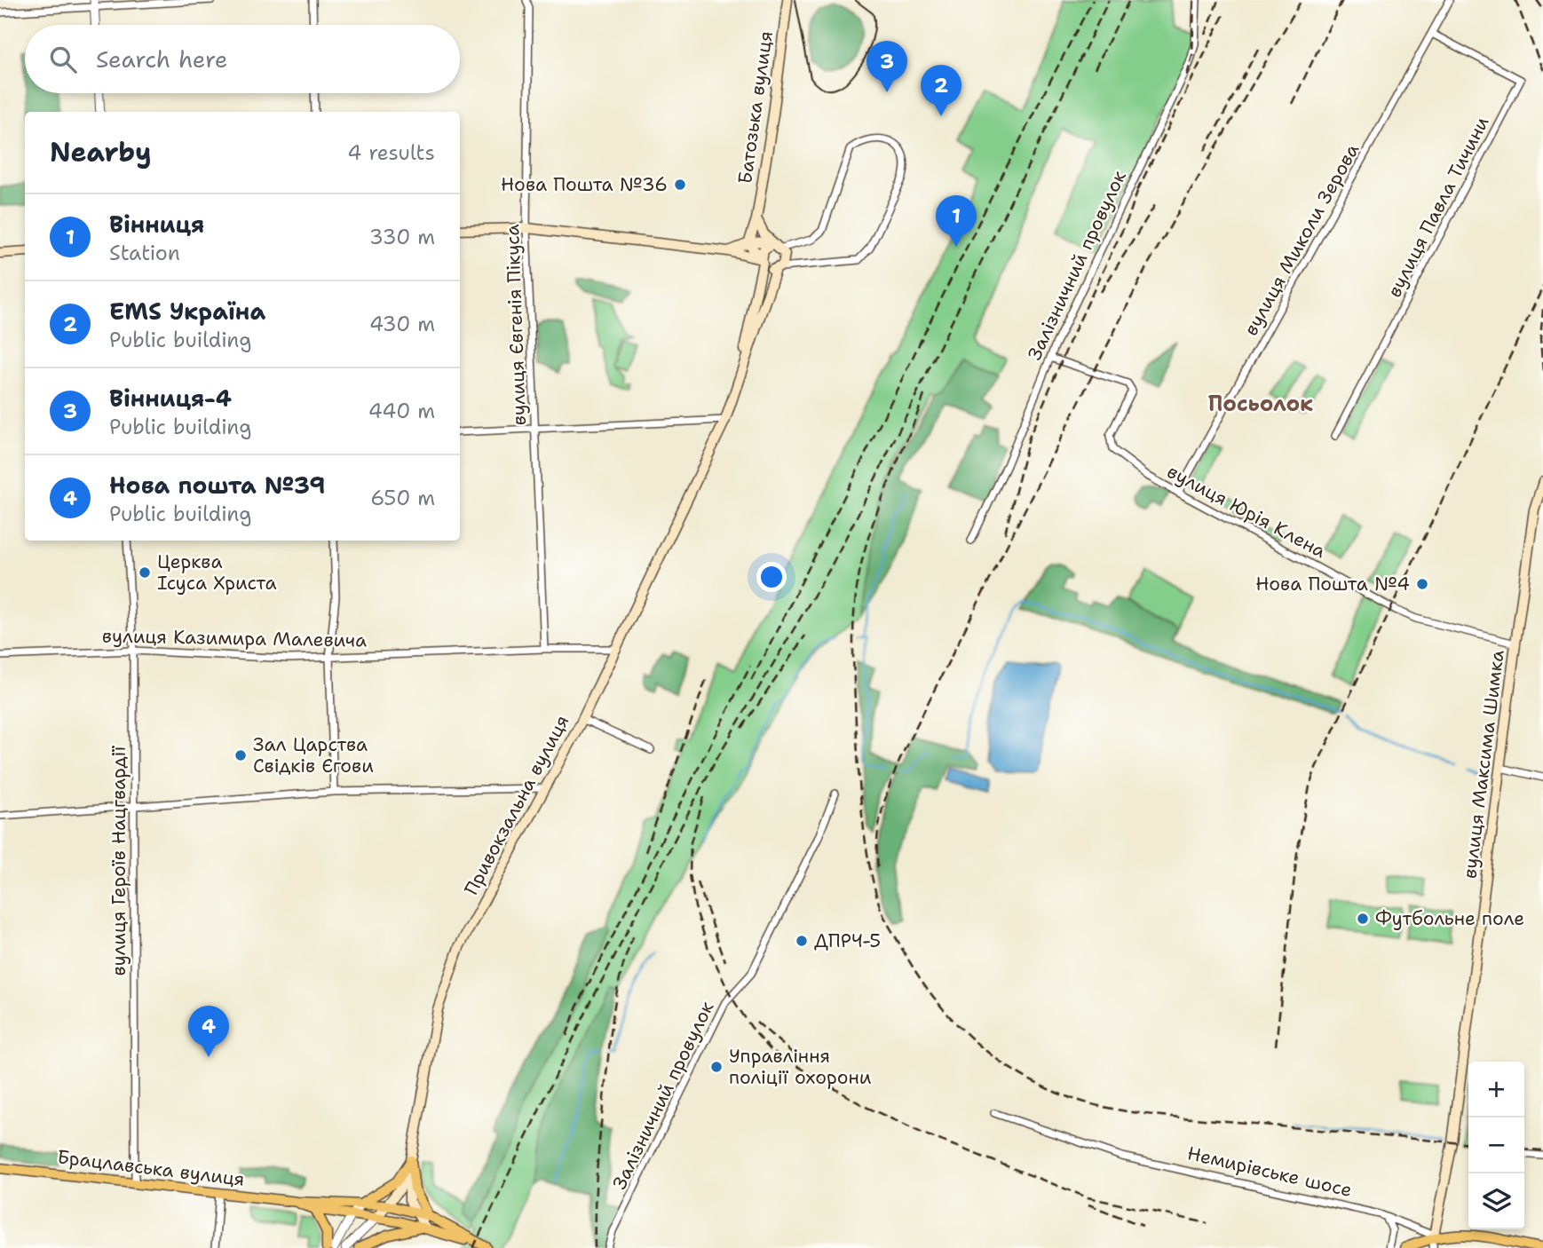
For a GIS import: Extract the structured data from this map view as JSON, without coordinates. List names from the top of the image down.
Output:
{
  "streets": {
    "main road": [
      "Батозька вулиця",
      "вулиця Максима Шимка",
      "Привокзальна вулиця",
      "Брацлавська вулиця",
      "Немирівське шосе"
    ],
    "street": [
      "вулиця Павла Тичини",
      "вулиця Миколи Зерова",
      "Залізничний провулок",
      "вулиця Євгенія Пікуса",
      "вулиця Юрія Клена",
      "вулиця Казимира Малевича",
      "вулиця Героїв Нацгвардії"
    ]
  },
  "crossings": [
    ["вулиця Павла Тичини", "вулиця Миколи Зерова"],
    ["вулиця Миколи Зерова", "вулиця Юрія Клена"],
    ["Залізничний провулок", "вулиця Юрія Клена"],
    ["вулиця Євгенія Пікуса", "вулиця Казимира Малевича"],
    ["вулиця Юрія Клена", "вулиця Максима Шимка"],
    ["вулиця Казимира Малевича", "Привокзальна вулиця"],
    ["вулиця Казимира Малевича", "вулиця Героїв Нацгвардії"],
    ["вулиця Максима Шимка", "Немирівське шосе"],
    ["Привокзальна вулиця", "Брацлавська вулиця"],
    ["вулиця Героїв Нацгвардії", "Брацлавська вулиця"]
  ],
  "districts": ["Посьолок"],
  "places": [
    "Нова Пошта №36",
    "Церква Ісуса Христа",
    "Нова Пошта №4",
    "Зал Царства Свідків Єгови",
    "Футбольне поле",
    "ДПРЧ-5",
    "Управління поліції охорони"
  ],
  "page": {
    "search": "Search here",
    "pins": [
      "3",
      "2",
      "1",
      "4"
    ],
    "heading": ["Nearby", "4 results"],
    "list": [
      {
        "mark": "1",
        "name": "Вінниця",
        "note": "Station",
        "value": "330 m"
      },
      {
        "mark": "2",
        "name": "EMS Україна",
        "note": "Public building",
        "value": "430 m"
      },
      {
        "mark": "3",
        "name": "Вінниця-4",
        "note": "Public building",
        "value": "440 m"
      },
      {
        "mark": "4",
        "name": "Нова пошта №39",
        "note": "Public building",
        "value": "650 m"
      }
    ],
    "map_buttons": ["+", "−"]
  }
}
